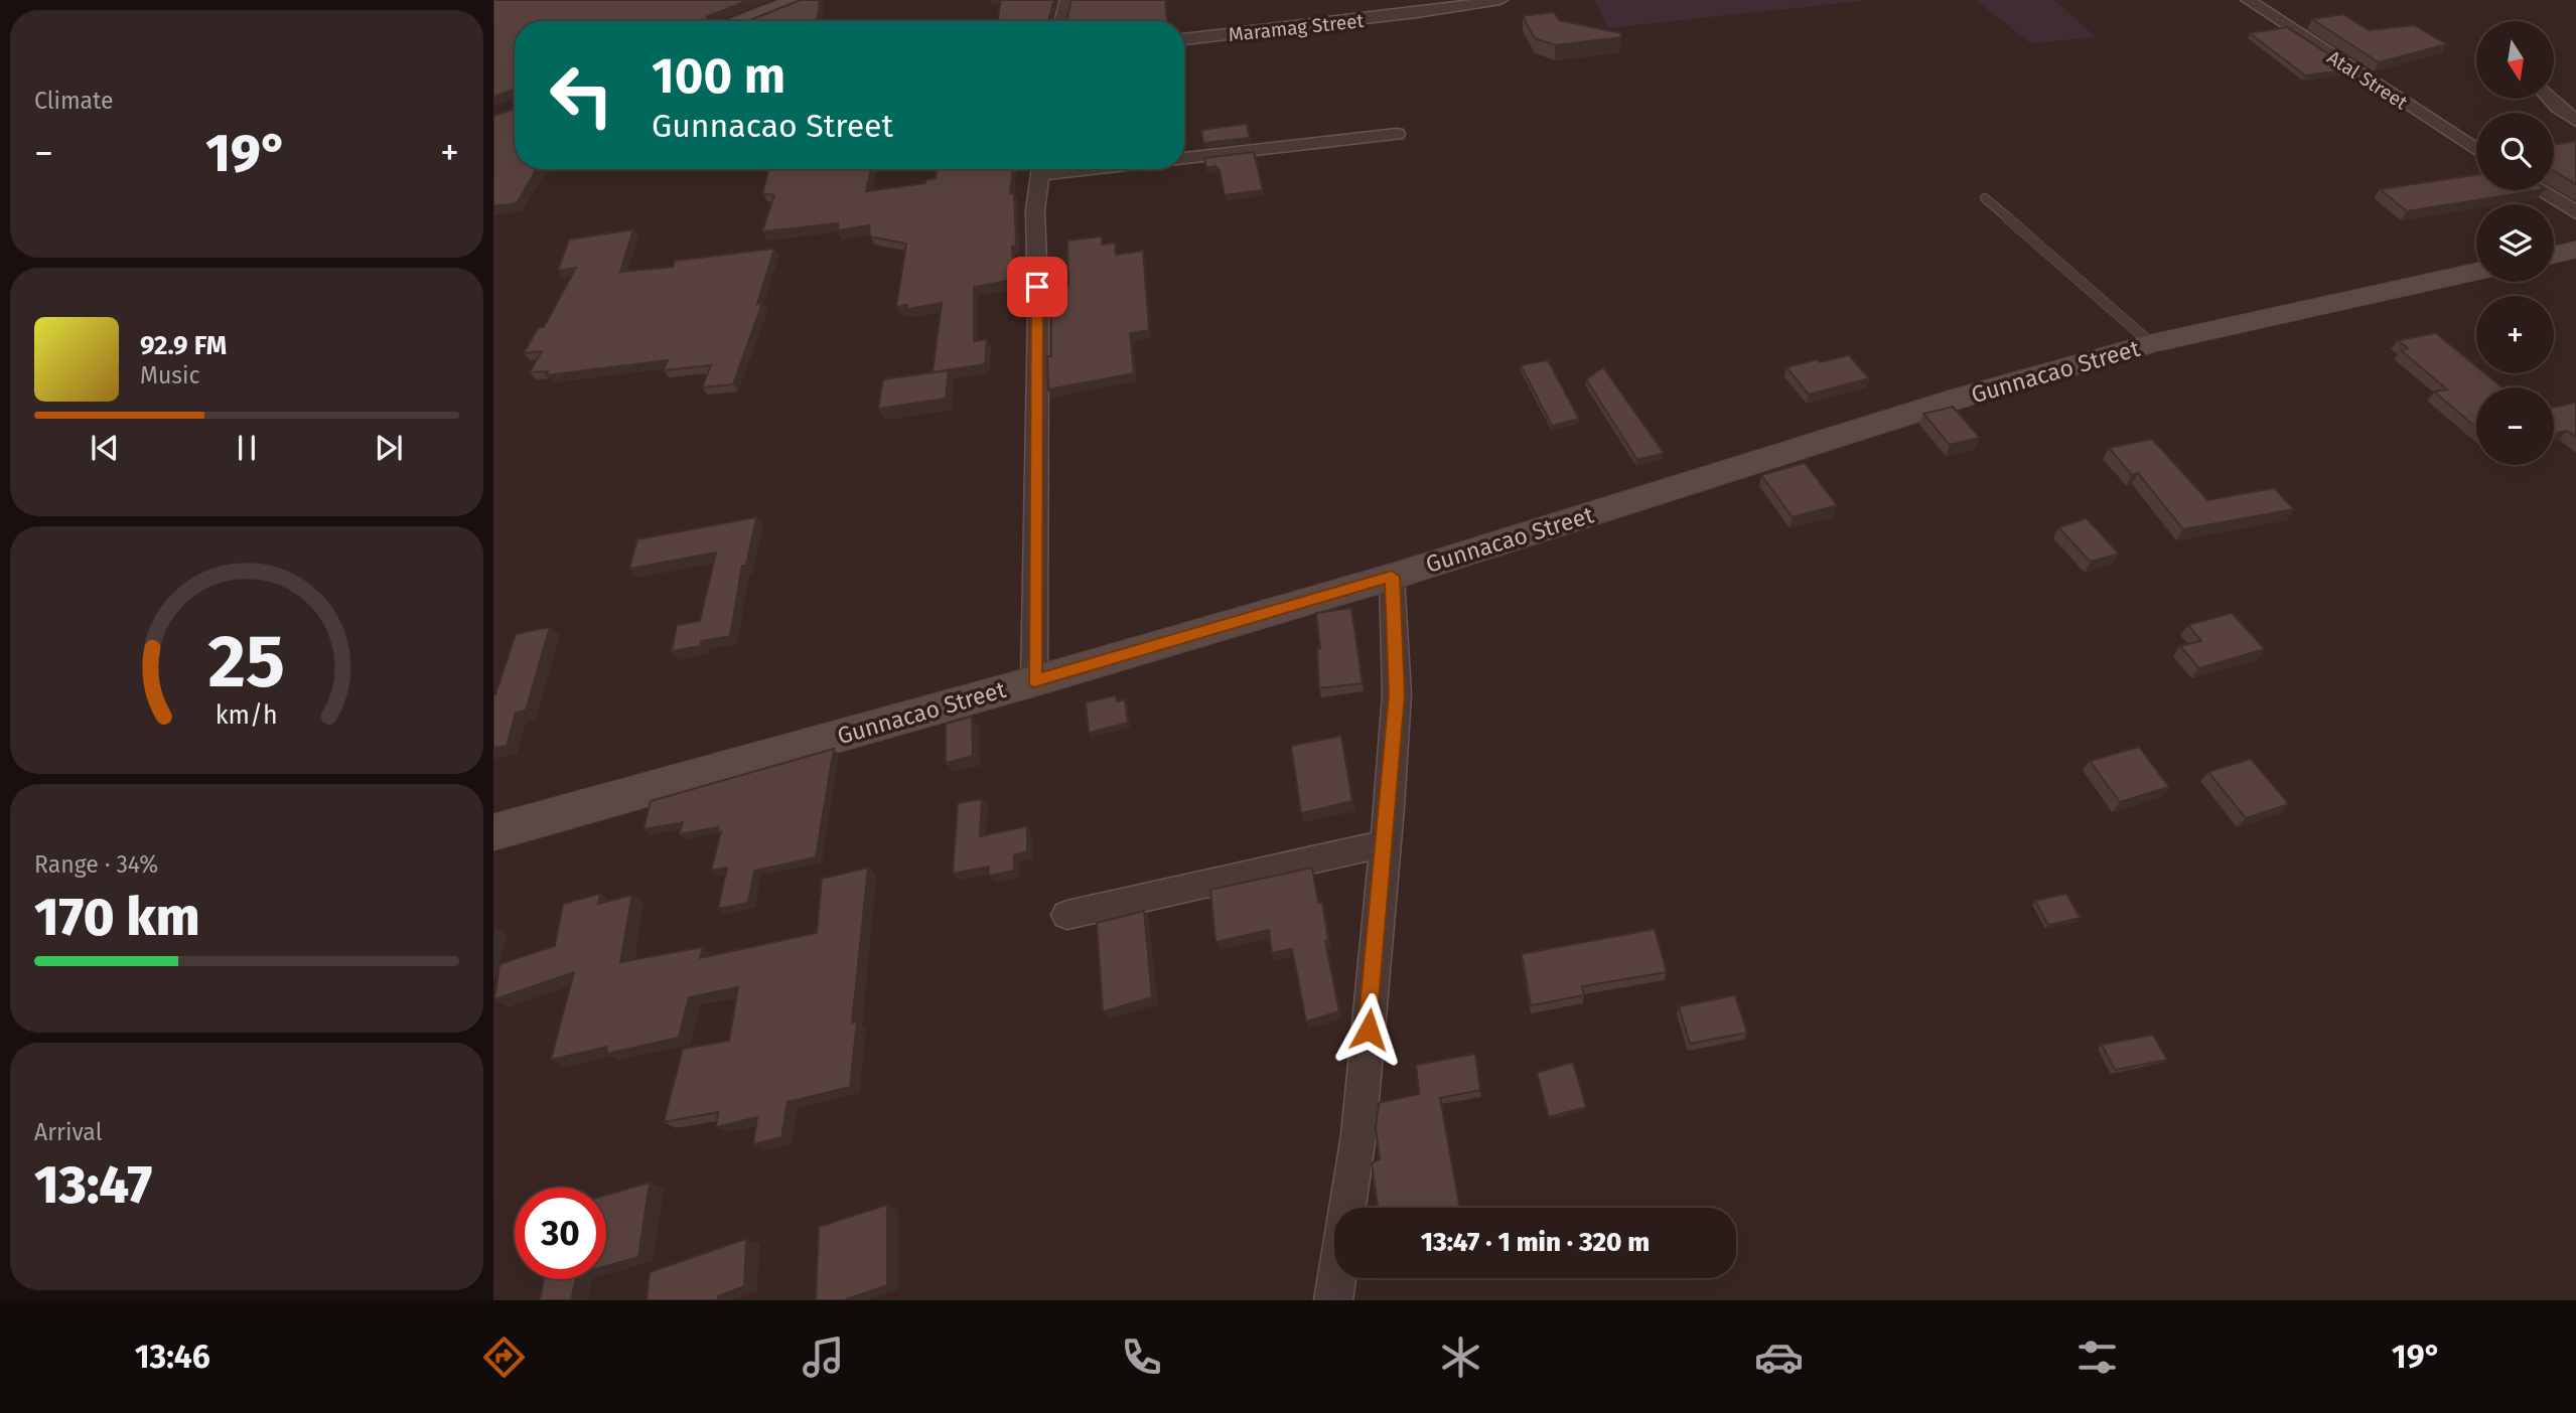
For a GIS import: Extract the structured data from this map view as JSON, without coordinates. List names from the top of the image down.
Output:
{
  "streets": {
    "street": ["Maramag Street", "Atal Street", "Gunnacao Street"]
  },
  "north": "bottom",
  "page": {
    "tile": [
      "Climate",
      ["Range · 34%", "170 km"],
      ["Arrival", "13:47"]
    ],
    "map_buttons": ["+", "−"],
    "turn": ["100 m", "Gunnacao Street"],
    "heat": ["−", "19°", "+"],
    "song": ["92.9 FM", "Music"],
    "limit": "30",
    "trip": "13:47 · 1 min · 320 m",
    "tabs": ["13:46", "19°"],
    "gauge": ["25", "km/h"]
  }
}
